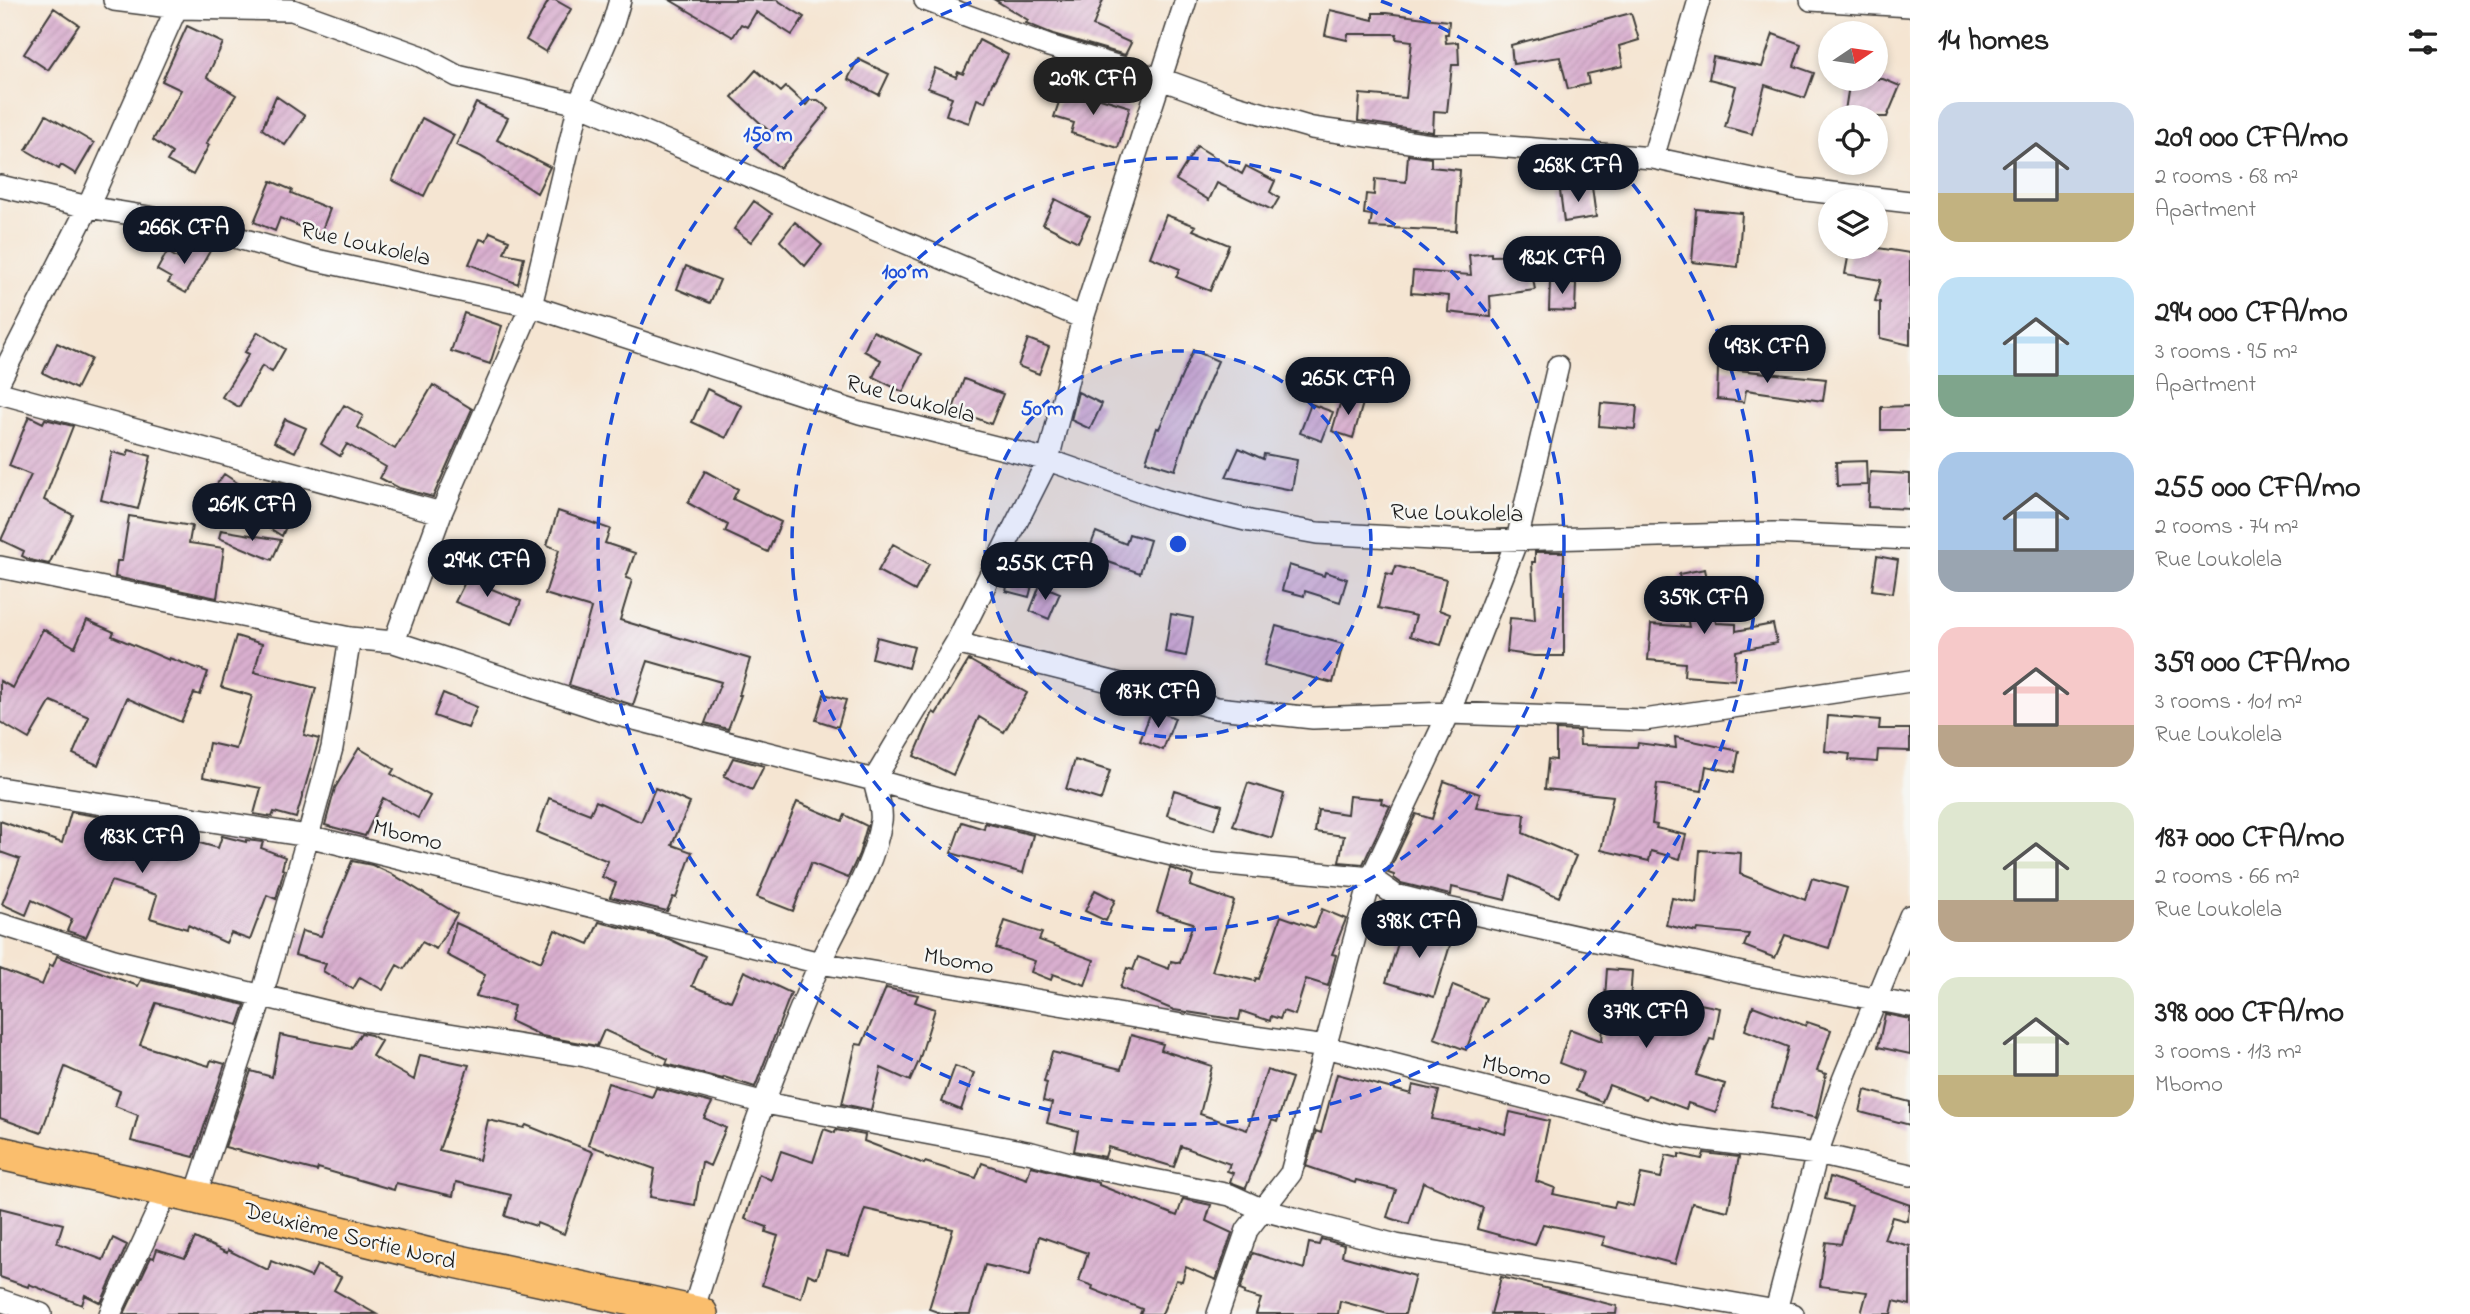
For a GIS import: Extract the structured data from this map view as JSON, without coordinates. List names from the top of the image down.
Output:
{
  "streets": {
    "main road": ["Deuxième Sortie Nord"],
    "street": ["Rue Loukolela", "Mbomo"]
  },
  "north": "right",
  "page": {
    "heading": "14 homes",
    "price": [
      "209K CFA",
      "268K CFA",
      "266K CFA",
      "182K CFA",
      "493K CFA",
      "265K CFA",
      "261K CFA",
      "294K CFA",
      "255K CFA",
      "359K CFA",
      "187K CFA",
      "183K CFA",
      "398K CFA",
      "379K CFA"
    ],
    "list": [
      {
        "name": "209 000 CFA/mo",
        "note": "2 rooms · 68 m² · Apartment"
      },
      {
        "name": "294 000 CFA/mo",
        "note": "3 rooms · 95 m² · Apartment"
      },
      {
        "name": "255 000 CFA/mo",
        "note": "2 rooms · 74 m² · Rue Loukolela"
      },
      {
        "name": "359 000 CFA/mo",
        "note": "3 rooms · 101 m² · Rue Loukolela"
      },
      {
        "name": "187 000 CFA/mo",
        "note": "2 rooms · 66 m² · Rue Loukolela"
      },
      {
        "name": "398 000 CFA/mo",
        "note": "3 rooms · 113 m² · Mbomo"
      }
    ]
  },
  "rings": ["150 m", "100 m", "50 m"]
}
